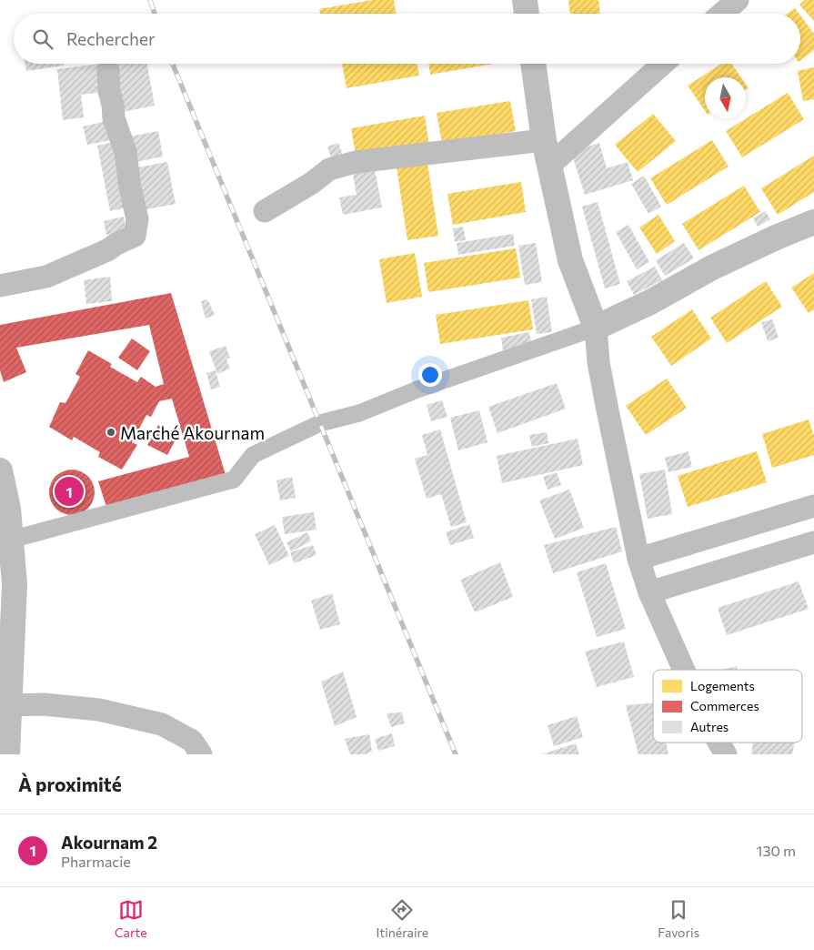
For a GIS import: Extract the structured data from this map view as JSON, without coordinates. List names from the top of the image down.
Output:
{
  "places": ["Marché Akournam"],
  "legend": ["Logements", "Commerces", "Autres"],
  "north": "bottom",
  "page": {
    "search": "Rechercher",
    "pins": "1",
    "heading": "À proximité",
    "list": [
      {
        "mark": "1",
        "name": "Akournam 2",
        "note": "Pharmacie",
        "value": "130 m"
      }
    ],
    "nav": ["Carte", "Itinéraire", "Favoris"]
  }
}
